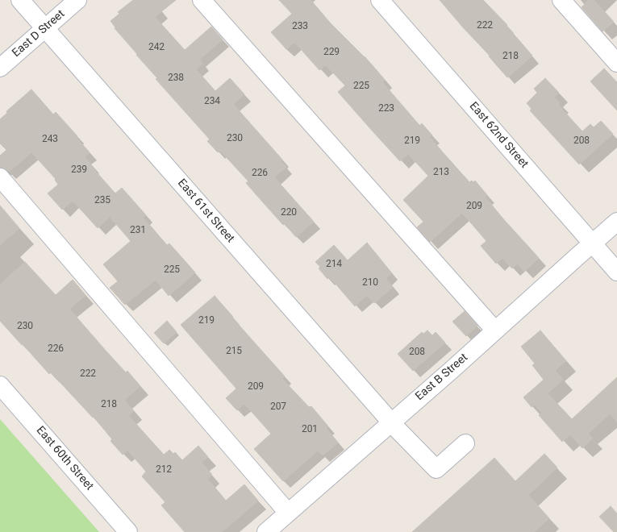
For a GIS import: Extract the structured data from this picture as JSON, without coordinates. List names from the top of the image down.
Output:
{
  "streets": {
    "street": [
      "East D Street",
      "East 62nd Street",
      "East 61st Street",
      "East B Street",
      "East 60th Street"
    ]
  },
  "crossings": [
    ["East D Street", "East 61st Street"],
    ["East 62nd Street", "East B Street"],
    ["East 61st Street", "East B Street"]
  ],
  "house_numbers": [
    "222",
    "233",
    "242",
    "229",
    "218",
    "238",
    "225",
    "234",
    "223",
    "230",
    "243",
    "219",
    "208",
    "239",
    "213",
    "226",
    "235",
    "209",
    "220",
    "231",
    "214",
    "225",
    "210",
    "219",
    "230",
    "226",
    "215",
    "208",
    "222",
    "209",
    "218",
    "207",
    "201",
    "212"
  ]
}
